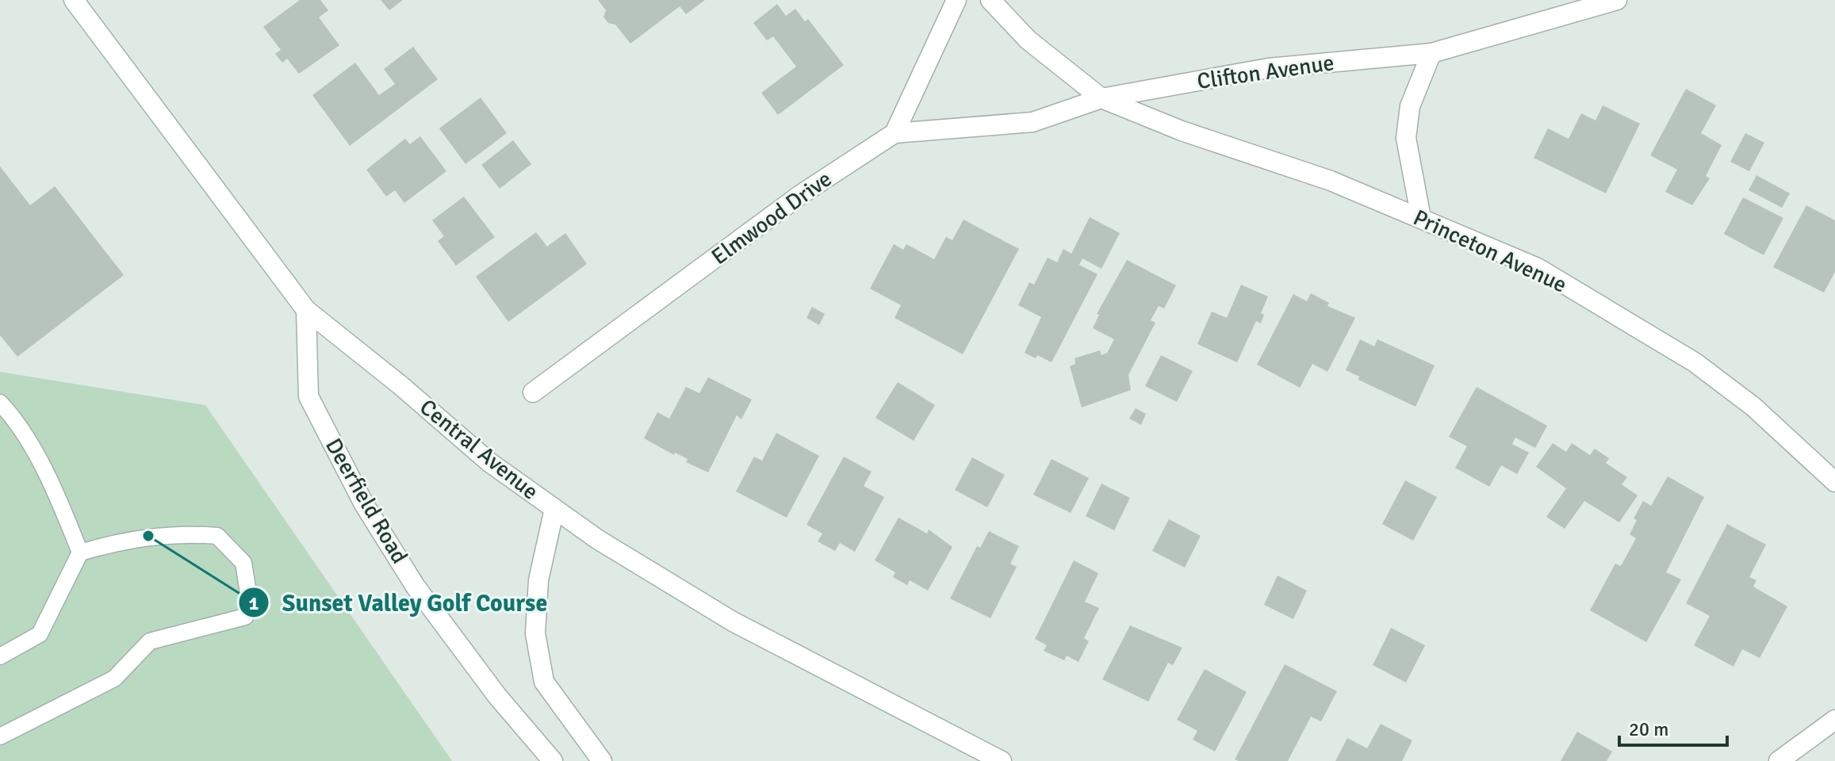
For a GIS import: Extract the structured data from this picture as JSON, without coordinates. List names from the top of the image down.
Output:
{
  "streets": {
    "street": [
      "Clifton Avenue",
      "Elmwood Drive",
      "Princeton Avenue",
      "Central Avenue",
      "Deerfield Road"
    ]
  },
  "crossings": [
    ["Clifton Avenue", "Princeton Avenue"],
    ["Central Avenue", "Deerfield Road"]
  ],
  "places": ["Sunset Valley Golf Course"],
  "scale_bar": "20 m"
}
